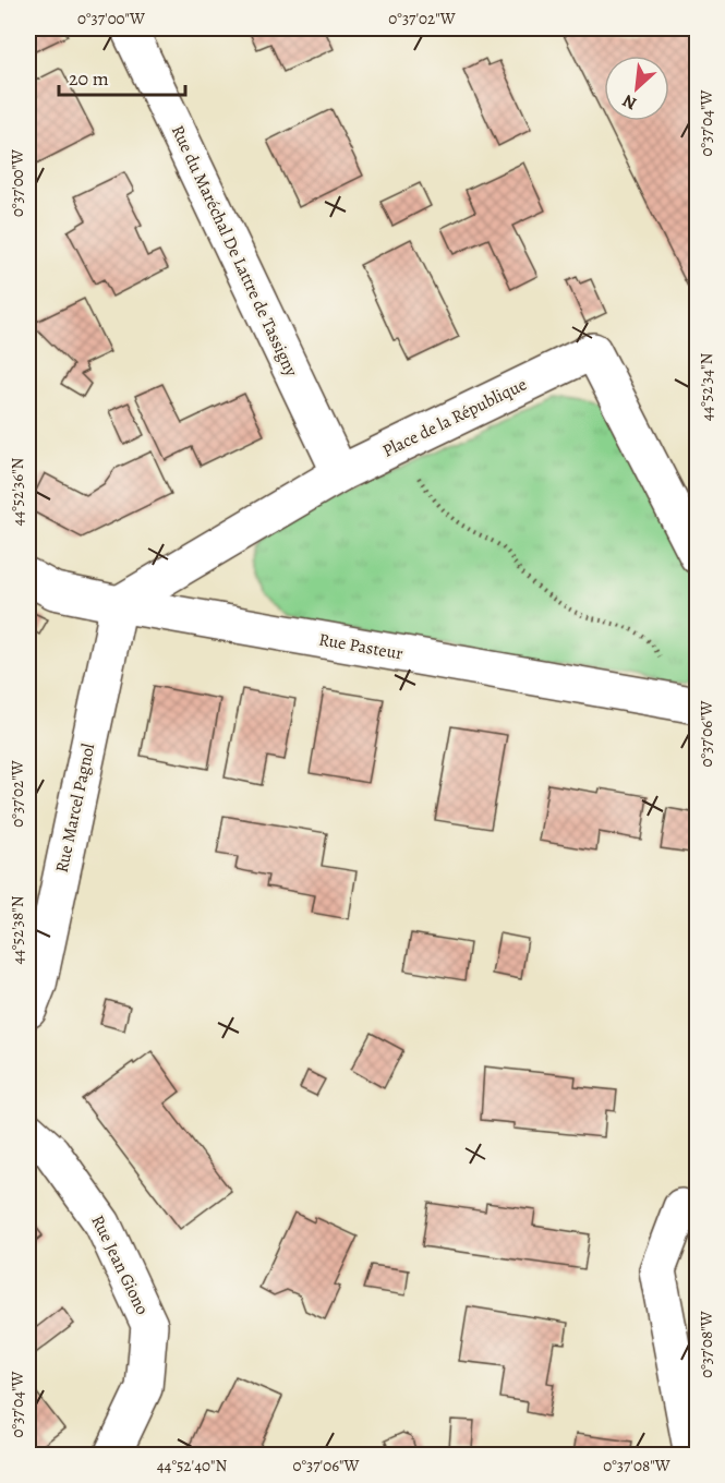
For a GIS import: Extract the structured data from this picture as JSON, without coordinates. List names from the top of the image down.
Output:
{
  "streets": {
    "street": [
      "Rue du Maréchal De Lattre de Tassigny",
      "Place de la République",
      "Rue Pasteur",
      "Rue Marcel Pagnol",
      "Rue Jean Giono"
    ]
  },
  "crossings": [
    ["Rue du Maréchal De Lattre de Tassigny", "Place de la République"],
    ["Place de la République", "Rue Pasteur"],
    ["Place de la République", "Rue Marcel Pagnol"],
    ["Rue Pasteur", "Rue Marcel Pagnol"]
  ],
  "scale_bar": "20 m",
  "north": "bottom left",
  "coordinates": [
    "0°37'00\"W",
    "0°37'02\"W",
    "0°37'04\"W",
    "44°52'34\"N",
    "44°52'36\"N",
    "0°37'06\"W",
    "44°52'38\"N",
    "0°37'08\"W",
    "44°52'40\"N"
  ]
}
